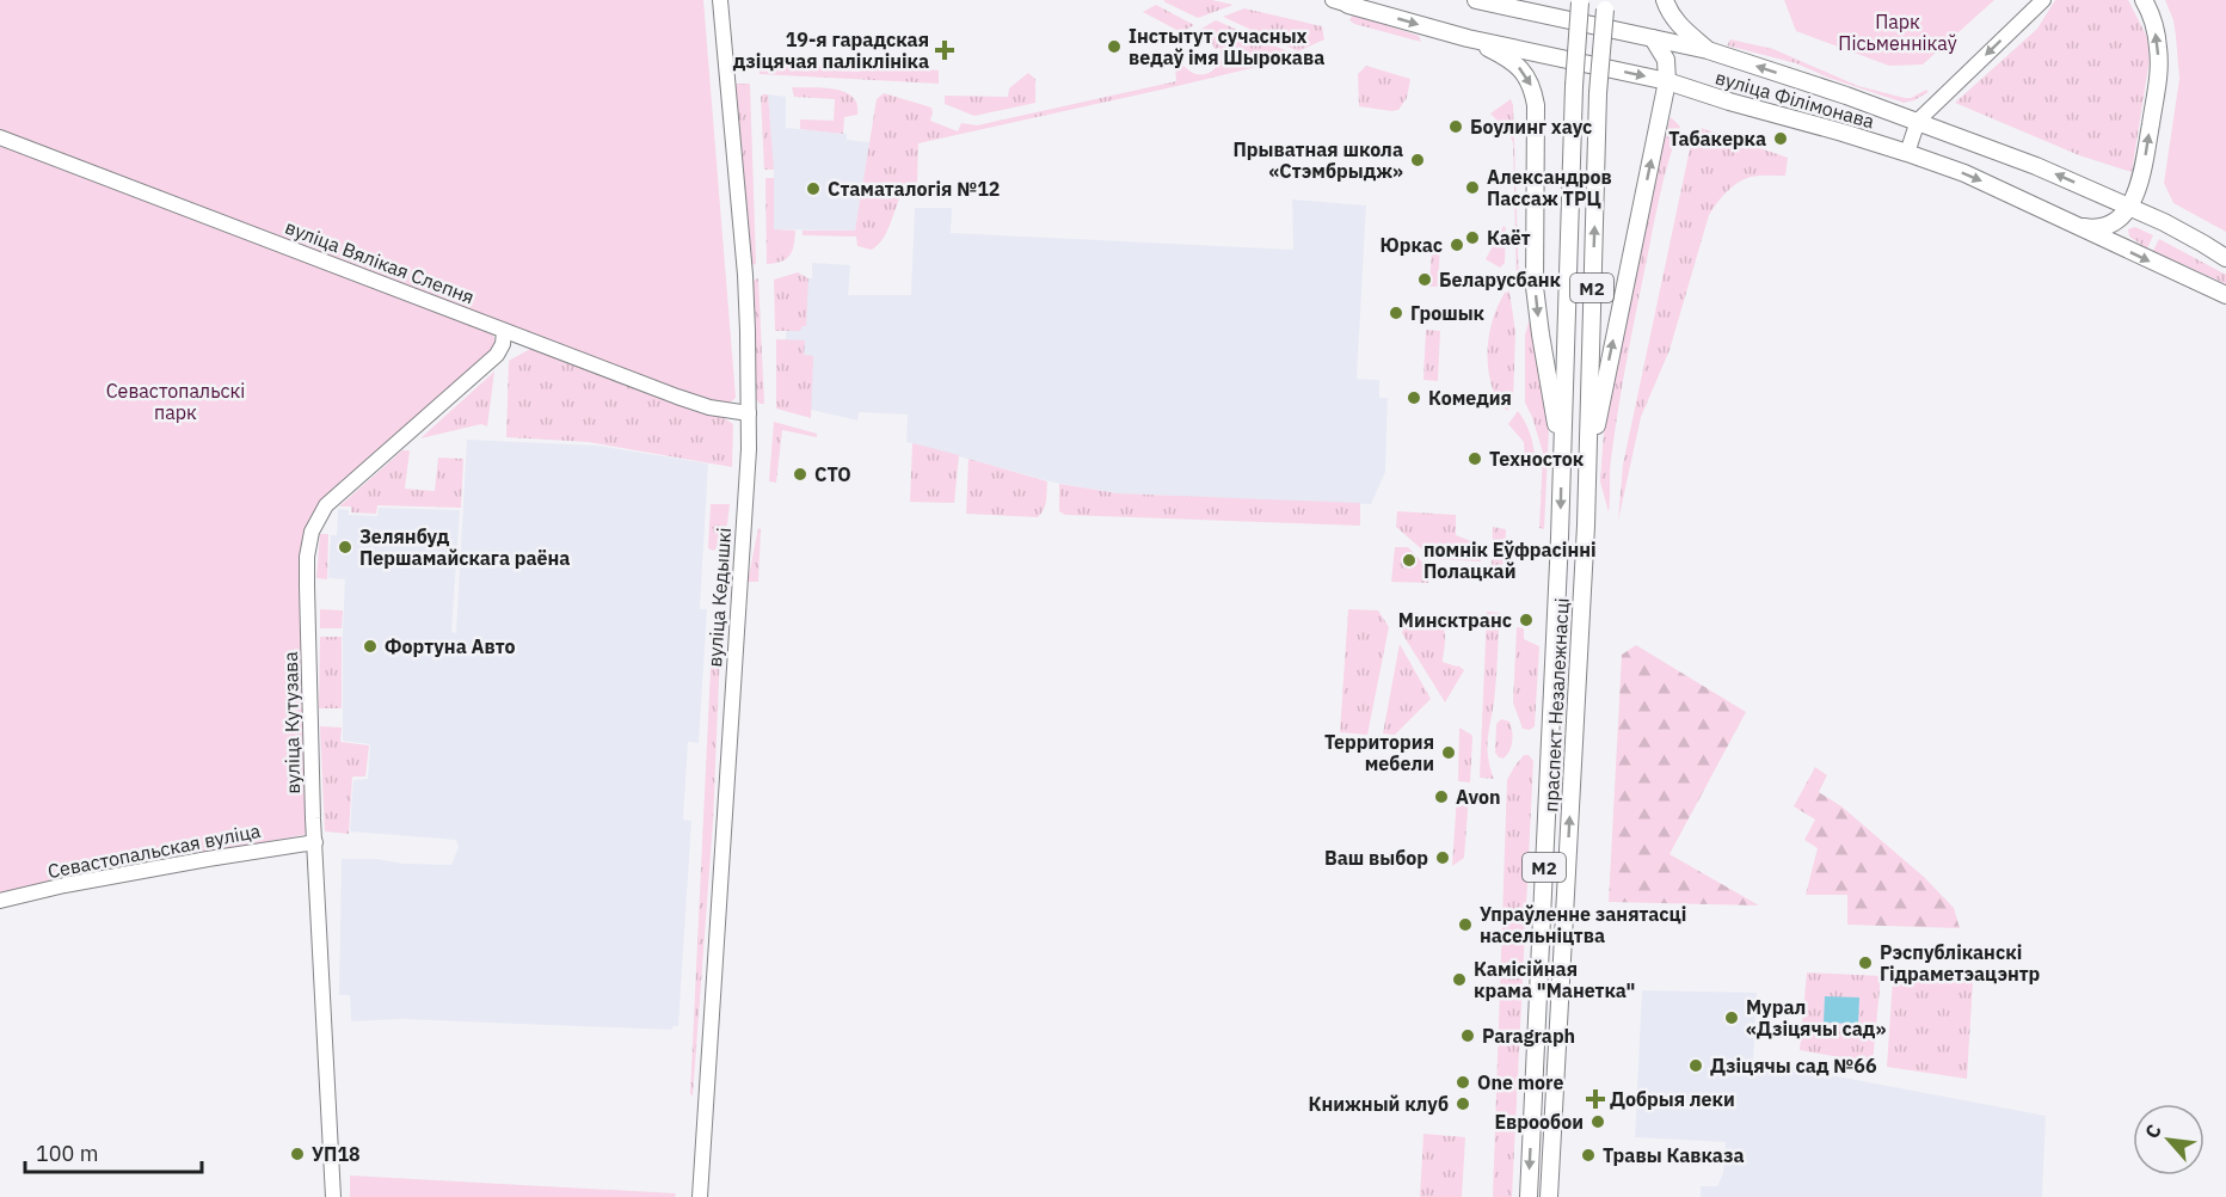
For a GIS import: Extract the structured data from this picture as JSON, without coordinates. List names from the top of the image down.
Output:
{
  "streets": {
    "main road": ["вуліца Філімонава", "М2", "праспект Незалежнасці"],
    "street": [
      "вуліца Вялікая Слепня",
      "вуліца Кедышкі",
      "вуліца Кутузава",
      "Севастопальская вуліца"
    ]
  },
  "crossings": [
    ["вуліца Вялікая Слепня", "вуліца Кедышкі"],
    ["вуліца Вялікая Слепня", "вуліца Кутузава"],
    ["вуліца Кутузава", "Севастопальская вуліца"]
  ],
  "parks": ["Парк Пісьменнікаў", "Севастопальскі парк"],
  "places": {
    "other": [
      "Інстытут сучасных ведаў імя Шырокава",
      "Боулинг хаус",
      "Табакерка",
      "Прыватная школа «Стэмбрыдж»",
      "Александров Пассаж ТРЦ",
      "Стаматалогія №12",
      "Каёт",
      "Юркас",
      "Беларусбанк",
      "Грошык",
      "Комедия",
      "Техносток",
      "СТО",
      "Зелянбуд Першамайскага раёна",
      "помнік Еўфрасінні Полацкай",
      "Минсктранс",
      "Фортуна Авто",
      "Территория мебели",
      "Avon",
      "Ваш выбор",
      "Упраўленне занятасці насельніцтва",
      "Рэспубліканскі Гідраметэацэнтр",
      "Камісійная крама \"Манетка\"",
      "Мурал «Дзіцячы сад»",
      "Paragraph",
      "Дзіцячы сад №66",
      "One more",
      "Книжный клуб",
      "Еврообои",
      "УП18",
      "Травы Кавказа"
    ],
    "health": ["19-я гарадская дзіцячая паліклініка", "Добрыя леки"]
  },
  "scale_bar": "100 m",
  "north": "top left"
}
